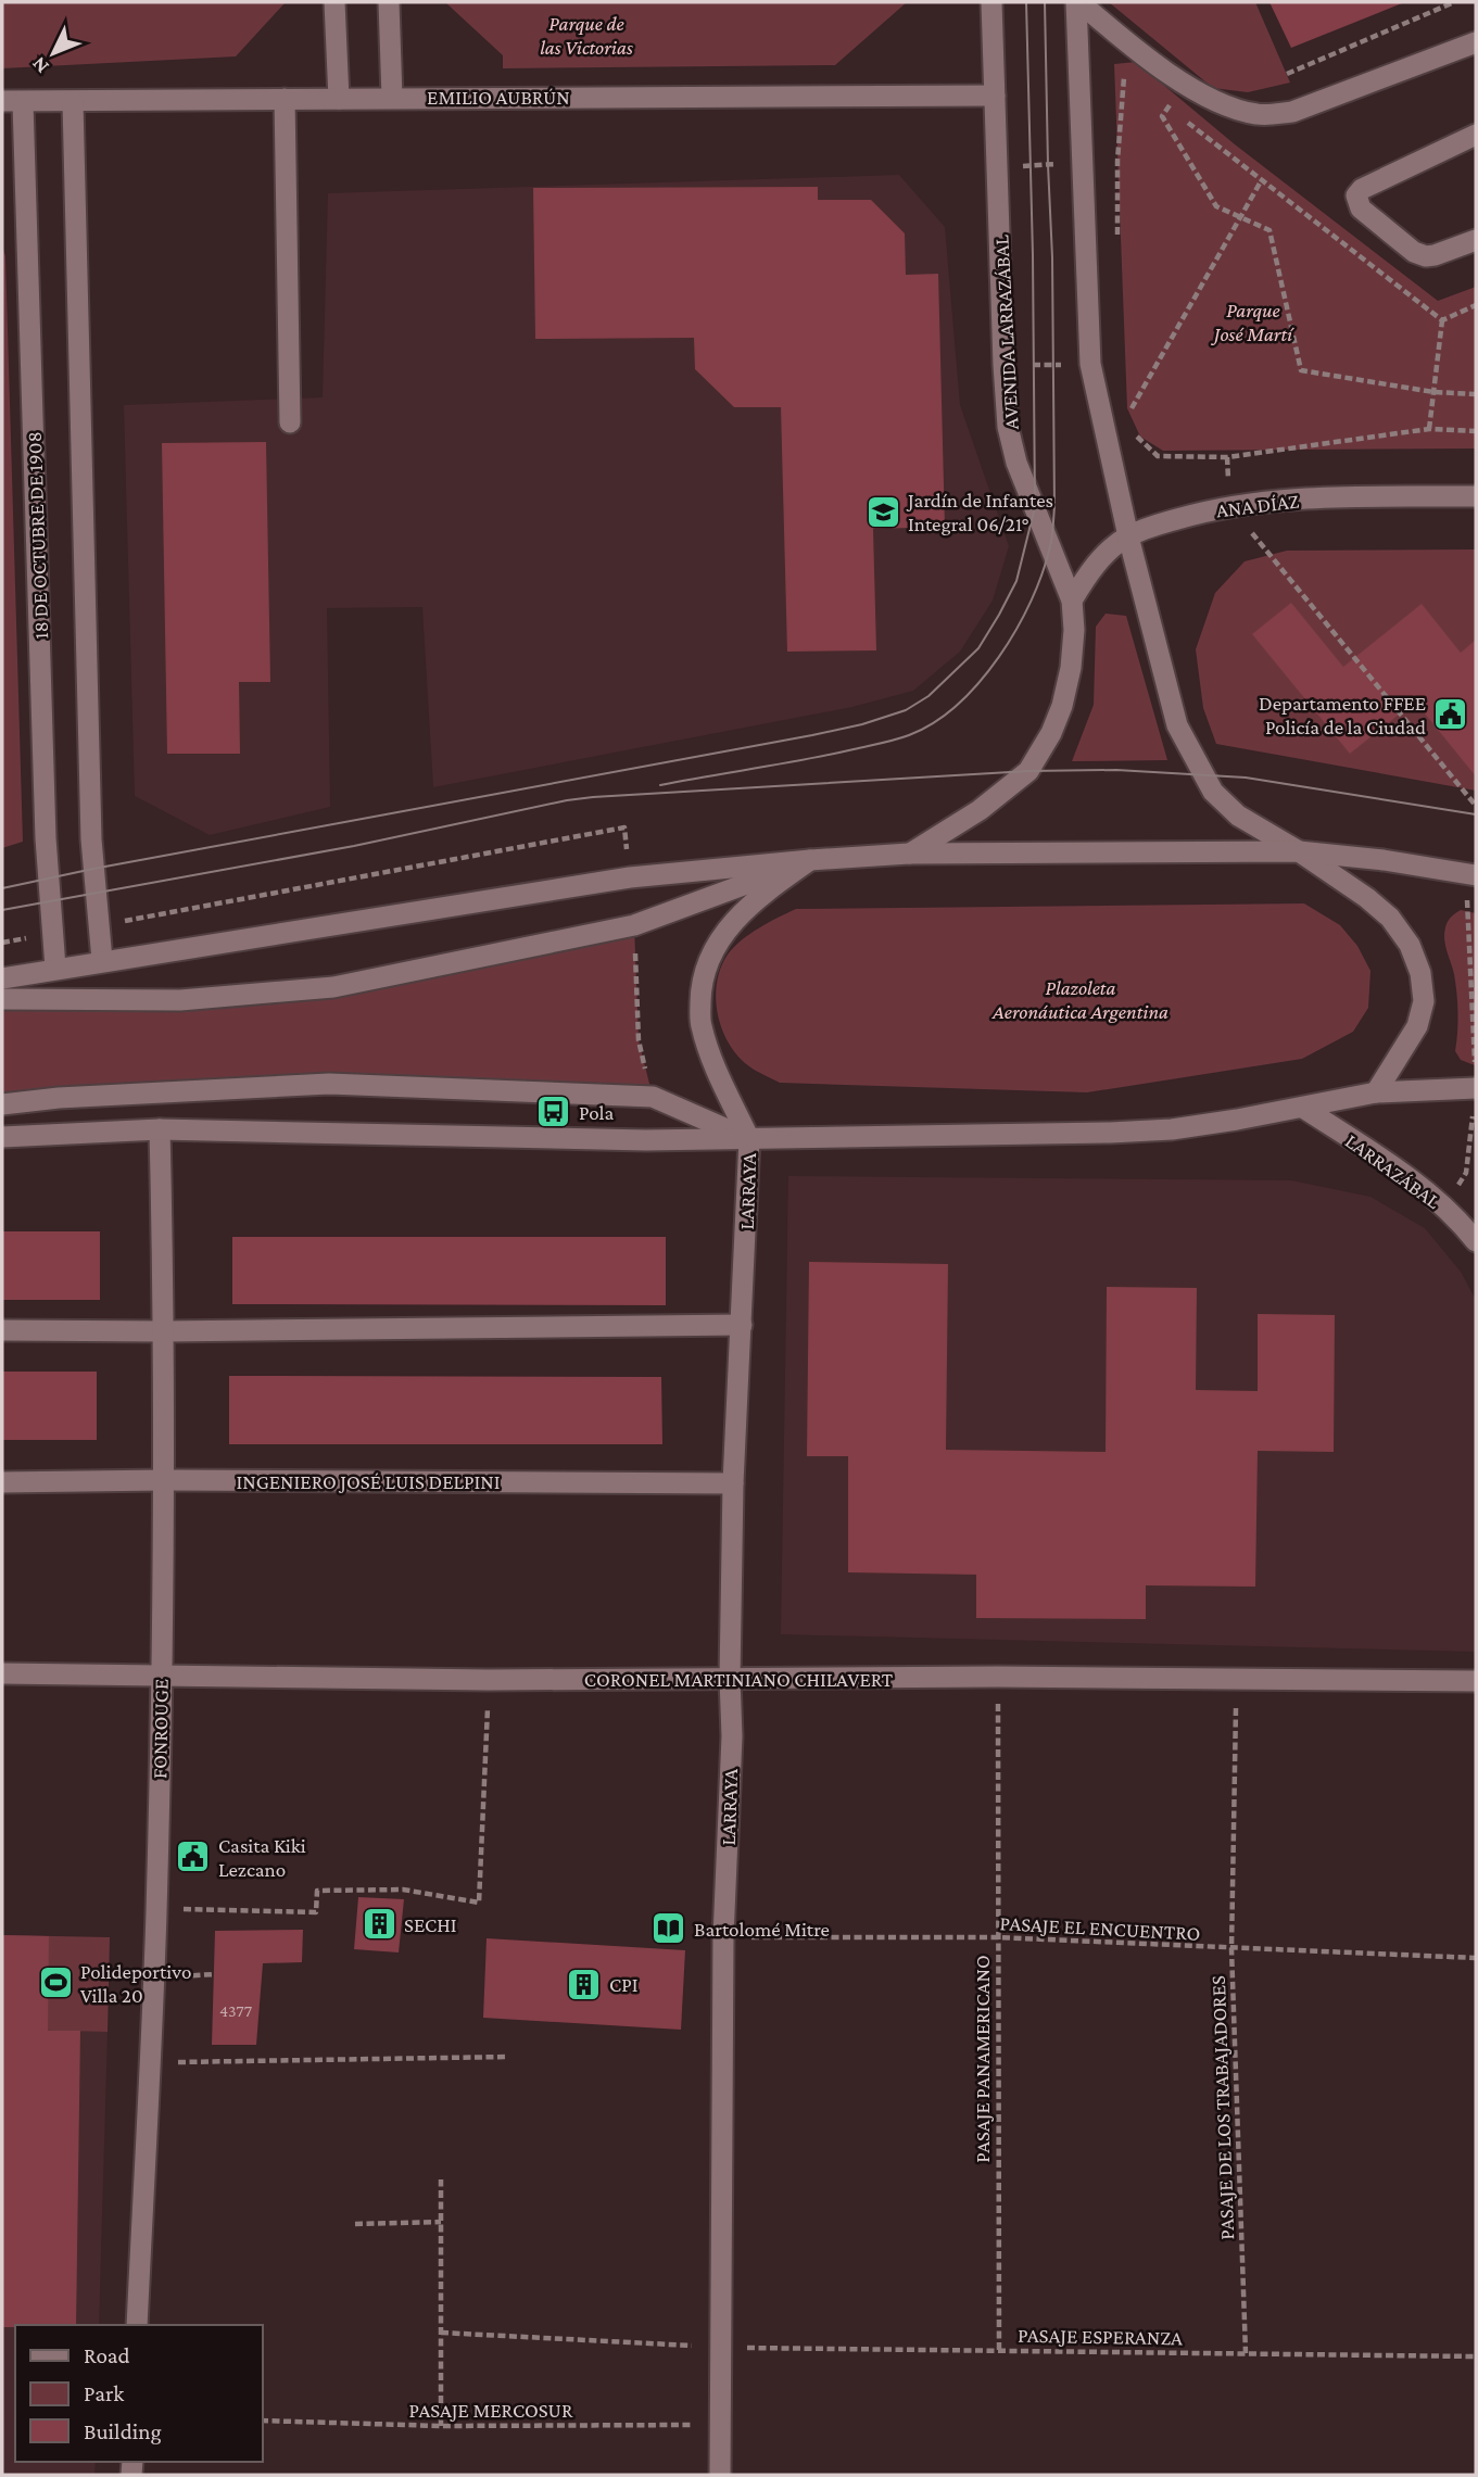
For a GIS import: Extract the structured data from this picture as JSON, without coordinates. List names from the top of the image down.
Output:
{
  "streets": {
    "street": [
      "EMILIO AUBRÚN",
      "AVENIDA LARRAZÁBAL",
      "ANA DÍAZ",
      "18 DE OCTUBRE DE 1908",
      "LARRAZÁBAL",
      "LARRAYA",
      "INGENIERO JOSÉ LUIS DELPINI",
      "CORONEL MARTINIANO CHILAVERT",
      "FONROUGE"
    ],
    "path": [
      "PASAJE EL ENCUENTRO",
      "PASAJE PANAMERICANO",
      "PASAJE DE LOS TRABAJADORES",
      "PASAJE ESPERANZA",
      "PASAJE MERCOSUR"
    ]
  },
  "crossings": [
    ["EMILIO AUBRÚN", "AVENIDA LARRAZÁBAL"],
    ["EMILIO AUBRÚN", "18 DE OCTUBRE DE 1908"],
    ["AVENIDA LARRAZÁBAL", "ANA DÍAZ"],
    ["LARRAYA", "INGENIERO JOSÉ LUIS DELPINI"],
    ["LARRAYA", "CORONEL MARTINIANO CHILAVERT"],
    ["LARRAYA", "PASAJE EL ENCUENTRO"],
    ["LARRAYA", "PASAJE ESPERANZA"],
    ["LARRAYA", "PASAJE MERCOSUR"],
    ["INGENIERO JOSÉ LUIS DELPINI", "FONROUGE"],
    ["CORONEL MARTINIANO CHILAVERT", "FONROUGE"],
    ["CORONEL MARTINIANO CHILAVERT", "PASAJE PANAMERICANO"],
    ["CORONEL MARTINIANO CHILAVERT", "PASAJE DE LOS TRABAJADORES"],
    ["PASAJE EL ENCUENTRO", "PASAJE PANAMERICANO"],
    ["PASAJE EL ENCUENTRO", "PASAJE DE LOS TRABAJADORES"],
    ["PASAJE PANAMERICANO", "PASAJE ESPERANZA"],
    ["PASAJE DE LOS TRABAJADORES", "PASAJE ESPERANZA"]
  ],
  "parks": ["Parque de las Victorias", "Parque José Martí", "Plazoleta Aeronáutica Argentina"],
  "places": {
    "school or university": ["Jardín de Infantes Integral 06/21°"],
    "public building": ["Departamento FFEE Policía de la Ciudad", "Casita Kiki Lezcano"],
    "bus stop": ["Pola"],
    "building": ["SECHI", "CPI"],
    "library": ["Bartolomé Mitre"],
    "sports": ["Polideportivo Villa 20"]
  },
  "house_numbers": ["4377"],
  "legend": ["Road", "Park", "Building"],
  "north": "bottom left"
}
